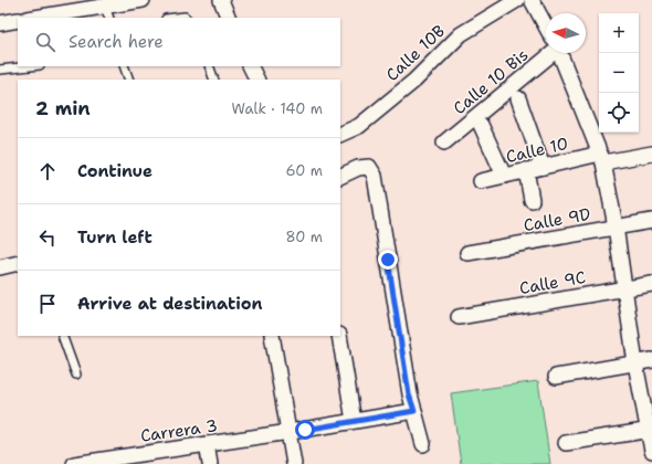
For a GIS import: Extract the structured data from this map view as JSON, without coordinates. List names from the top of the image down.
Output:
{
  "streets": {
    "street": [
      "Calle 10B",
      "Calle 10 Bis",
      "Calle 10",
      "Calle 9D",
      "Calle 9C",
      "Carrera 3"
    ]
  },
  "north": "left",
  "page": {
    "map_buttons": ["+", "−"],
    "search": "Search here",
    "heading": ["2 min", "Walk · 140 m"],
    "list": [
      ["Continue", "60 m"],
      ["Turn left", "80 m"],
      "Arrive at destination"
    ]
  }
}
